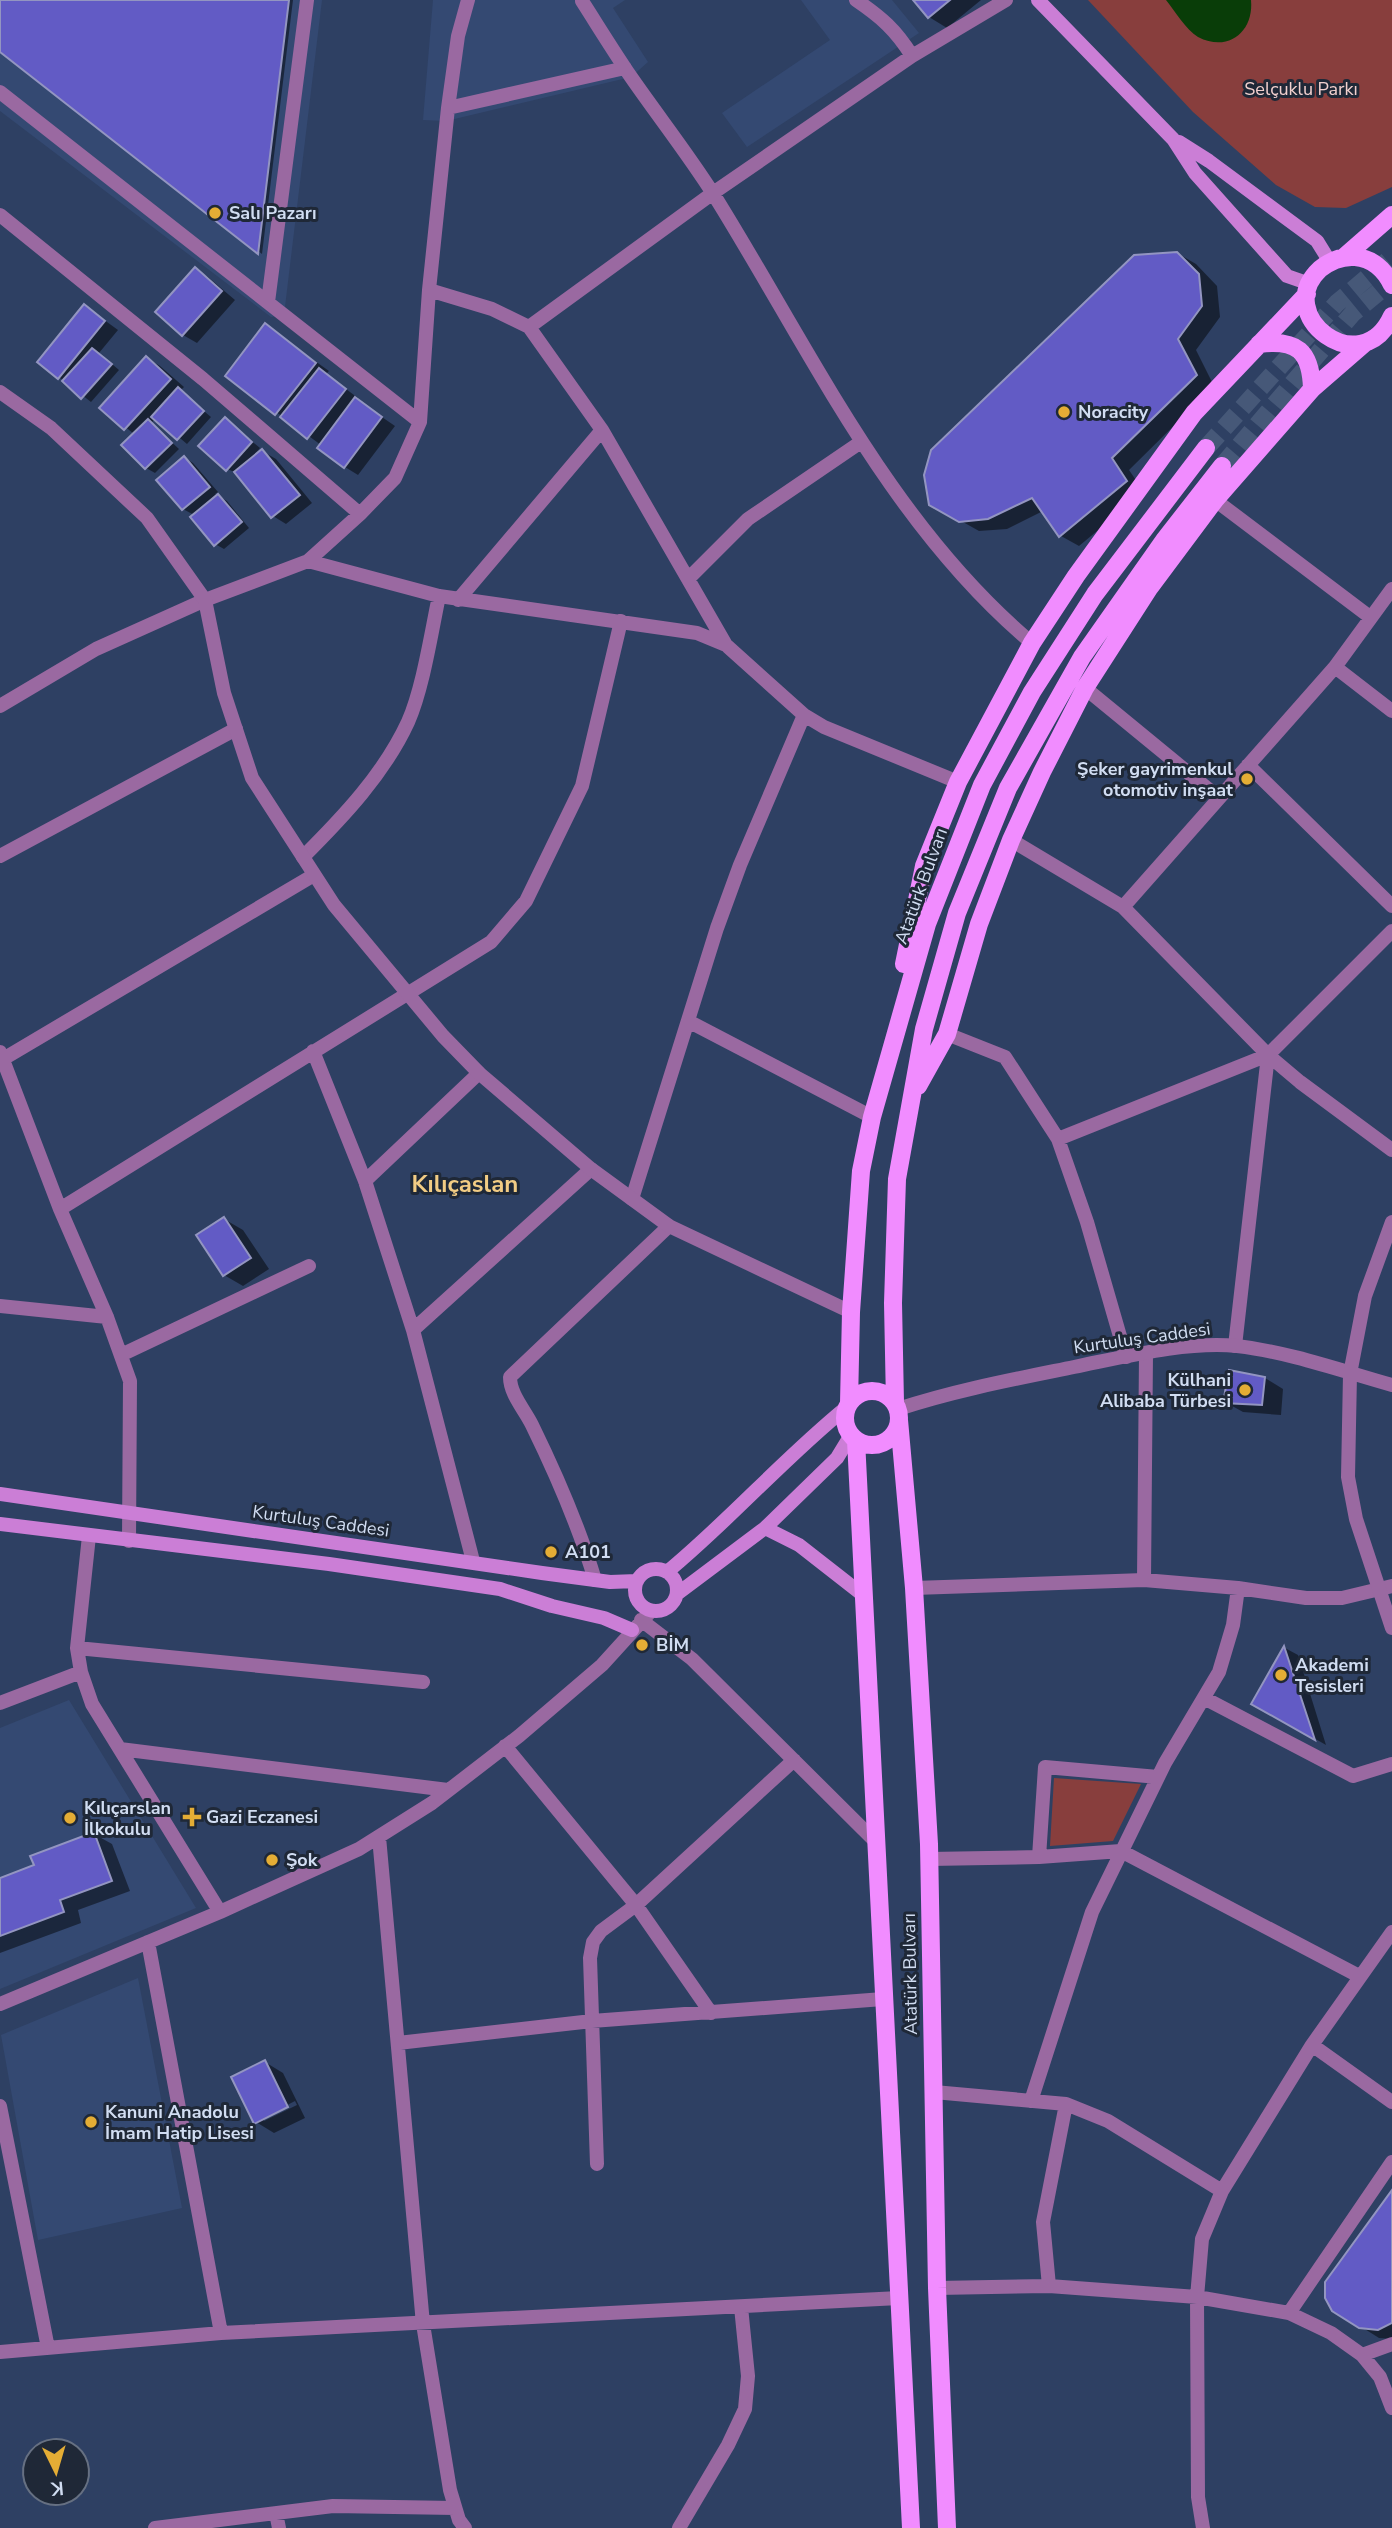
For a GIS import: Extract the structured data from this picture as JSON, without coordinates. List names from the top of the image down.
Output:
{
  "streets": {
    "main road": ["Atatürk Bulvarı", "Kurtuluş Caddesi"]
  },
  "crossings": [
    ["Atatürk Bulvarı", "Kurtuluş Caddesi"]
  ],
  "districts": ["Kılıçaslan"],
  "parks": ["Selçuklu Parkı"],
  "places": {
    "other": [
      "Salı Pazarı",
      "Noracity",
      "Şeker gayrimenkul otomotiv inşaat",
      "Külhani Alibaba Türbesi",
      "A101",
      "BİM",
      "Akademi Tesisleri",
      "Kılıçarslan İlkokulu",
      "Şok",
      "Kanuni Anadolu İmam Hatip Lisesi"
    ],
    "health": ["Gazi Eczanesi"]
  },
  "north": "bottom"
}
